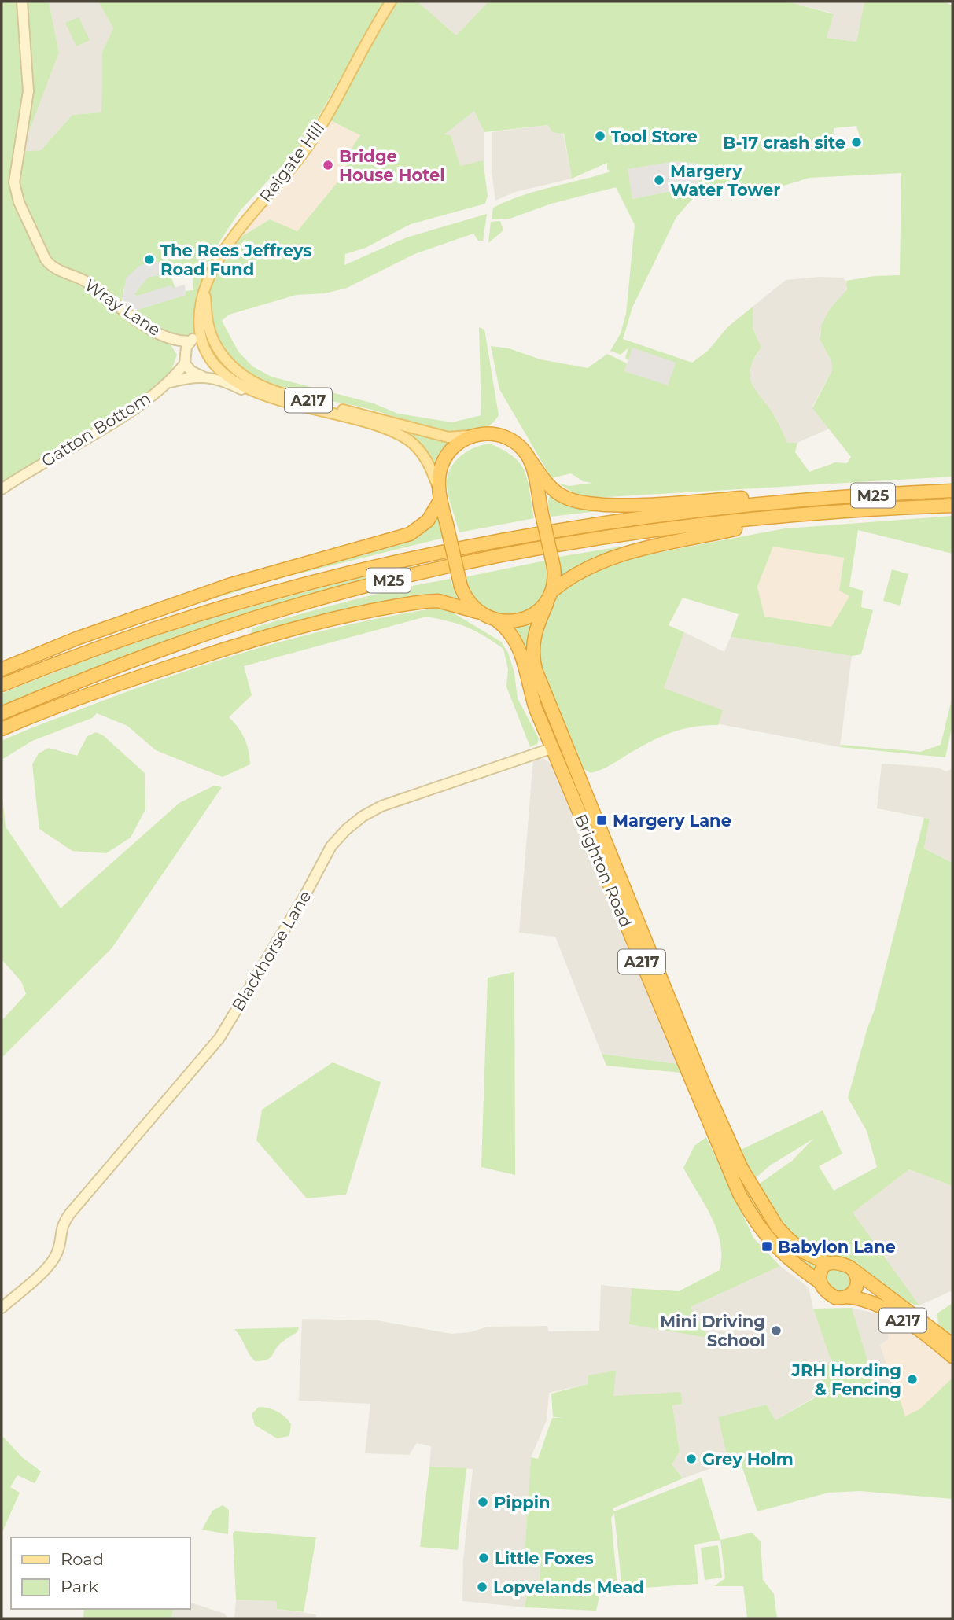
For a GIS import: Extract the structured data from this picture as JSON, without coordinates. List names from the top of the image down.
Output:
{
  "streets": {
    "highway": ["A217", "M25", "Brighton Road"],
    "main road": ["Reigate Hill"],
    "street": ["Wray Lane", "Gatton Bottom", "Blackhorse Lane"]
  },
  "crossings": [
    ["Reigate Hill", "M25"],
    ["Wray Lane", "Gatton Bottom"],
    ["A217", "Brighton Road"],
    ["M25", "Brighton Road"],
    ["Brighton Road", "Blackhorse Lane"]
  ],
  "places": {
    "other": [
      "Tool Store",
      "B-17 crash site",
      "Bridge House Hotel",
      "Margery Water Tower",
      "The Rees Jeffreys Road Fund",
      "Mini Driving School",
      "JRH Hording & Fencing",
      "Grey Holm",
      "Pippin",
      "Little Foxes",
      "Lopvelands Mead"
    ],
    "transit": ["Margery Lane", "Babylon Lane"]
  },
  "legend": ["Road", "Park"]
}
